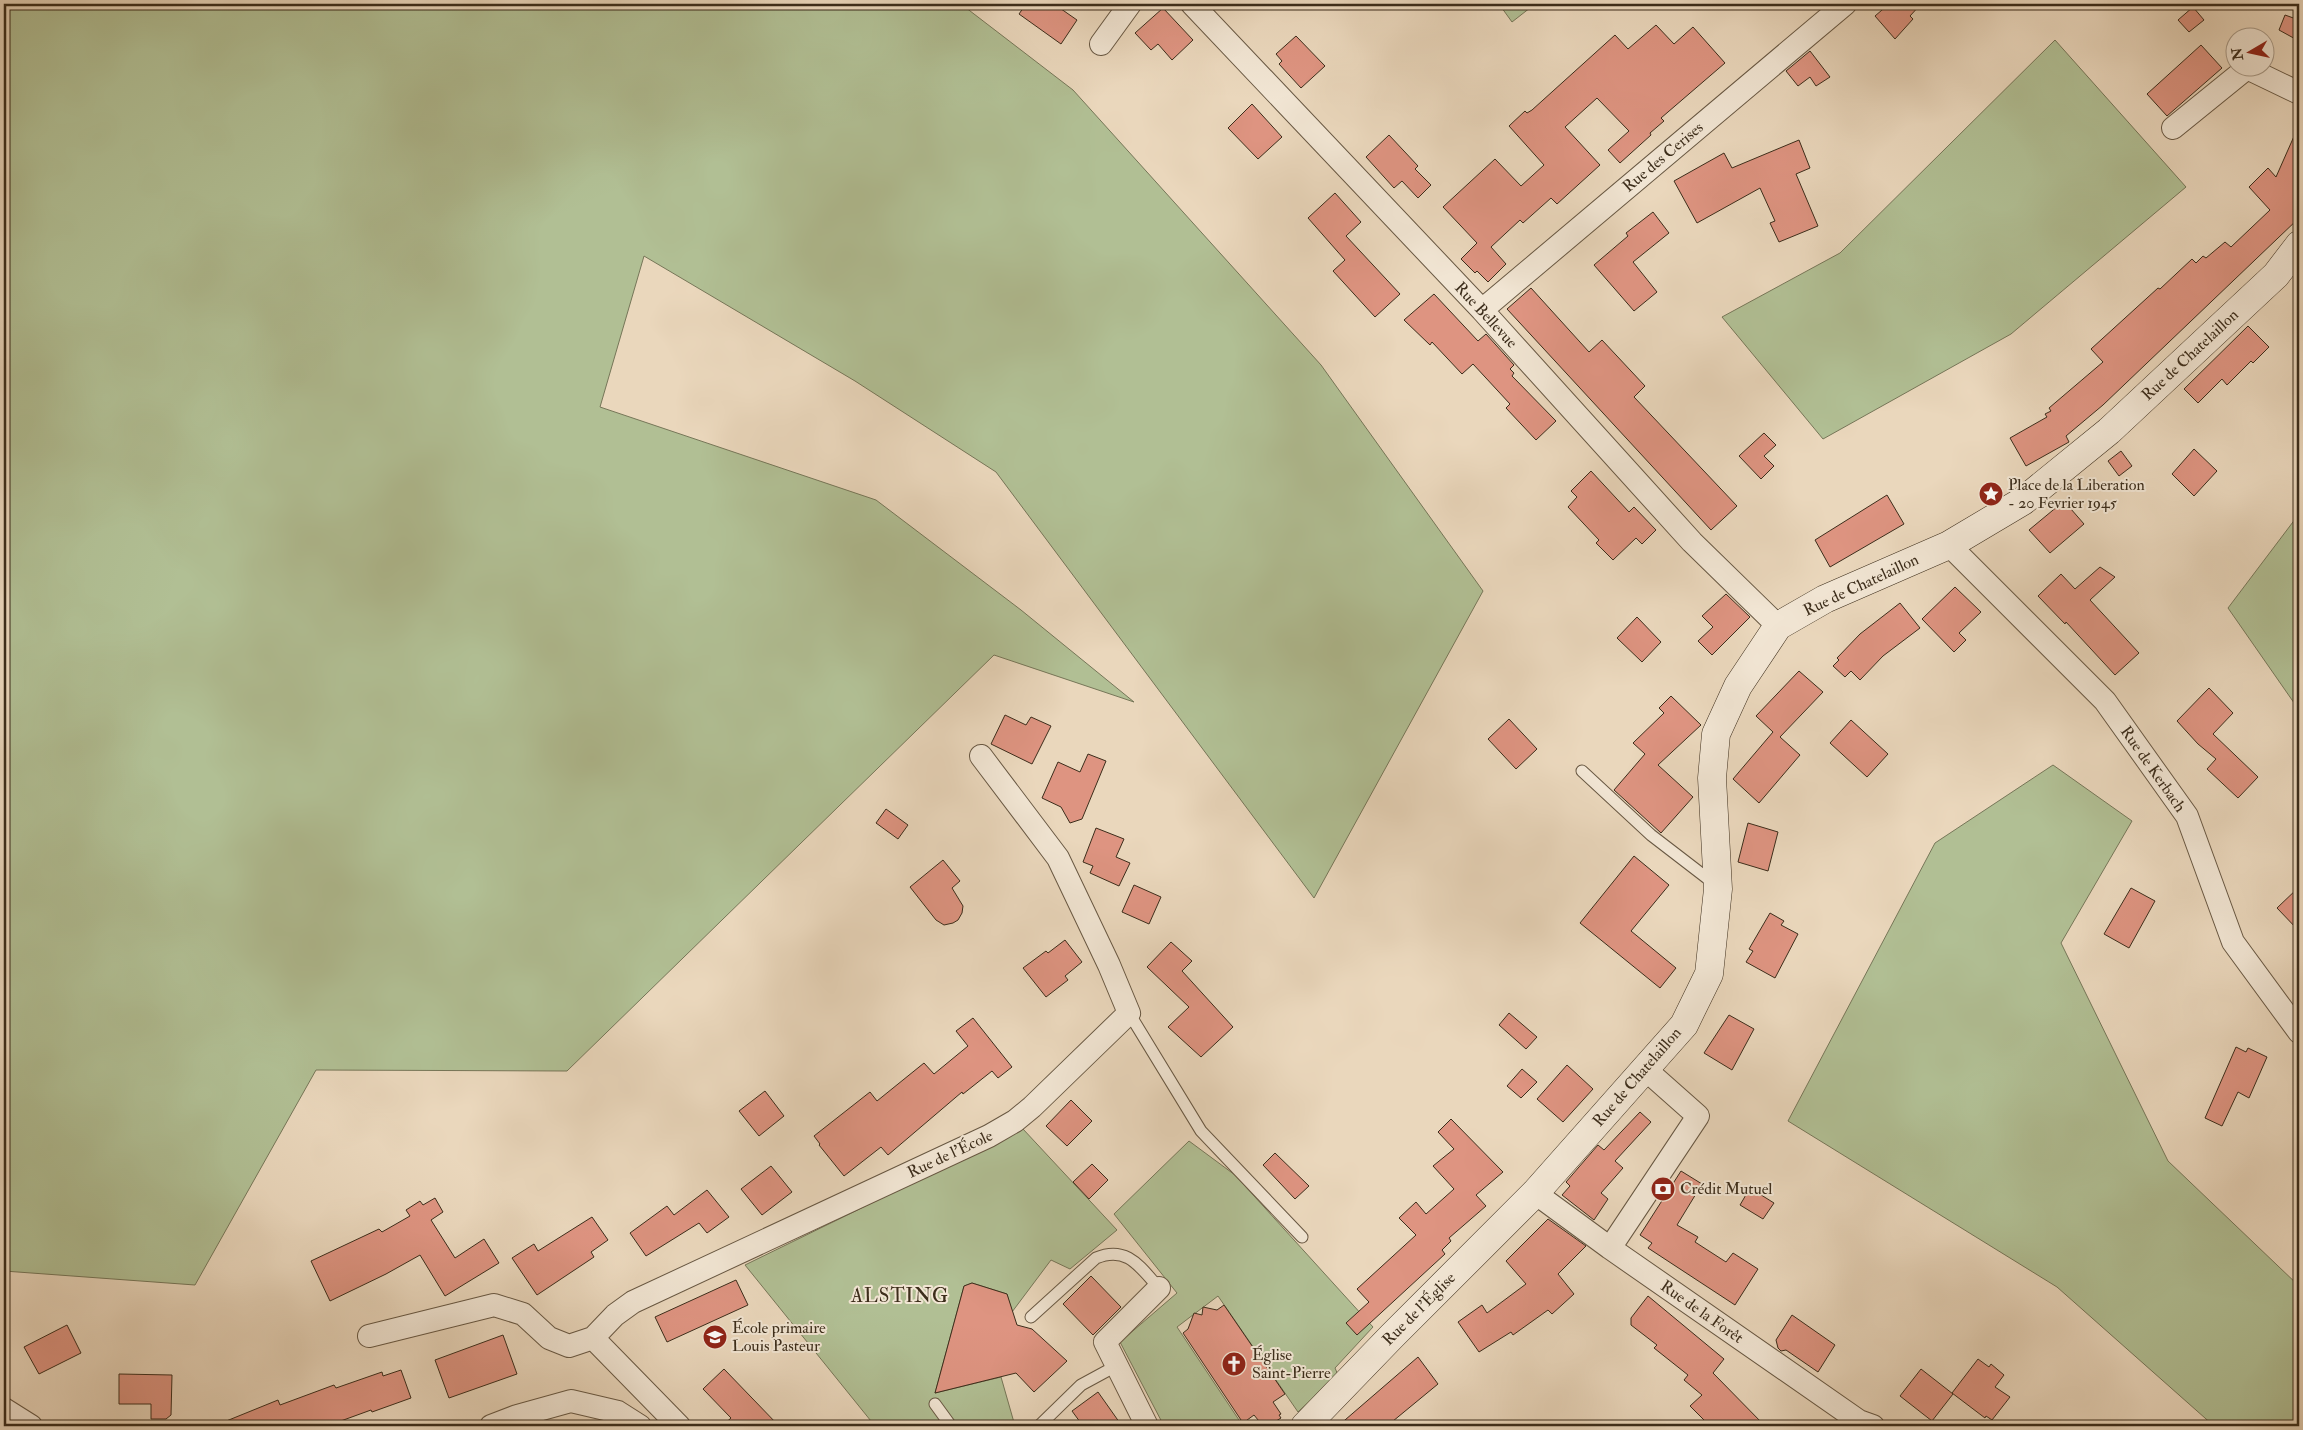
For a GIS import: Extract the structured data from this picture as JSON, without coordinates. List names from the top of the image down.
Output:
{
  "streets": {
    "main road": ["Rue de Chatelaillon", "Rue de l'Église"],
    "street": [
      "Rue des Cerises",
      "Rue Bellevue",
      "Rue de Kerbach",
      "Rue de l'École",
      "Rue de la Forêt"
    ]
  },
  "crossings": [
    ["Rue des Cerises", "Rue Bellevue"],
    ["Rue Bellevue", "Rue de Chatelaillon"],
    ["Rue de Chatelaillon", "Rue de Kerbach"],
    ["Rue de Chatelaillon", "Rue de l'Église"],
    ["Rue de Chatelaillon", "Rue de la Forêt"],
    ["Rue de l'Église", "Rue de la Forêt"]
  ],
  "districts": ["ALSTING"],
  "places": {
    "place": ["Place de la Liberation - 20 Fevrier 1945"],
    "bank": ["Crédit Mutuel"],
    "school or university": ["École primaire Louis Pasteur"],
    "church": ["Église Saint-Pierre"]
  },
  "north": "left"
}
